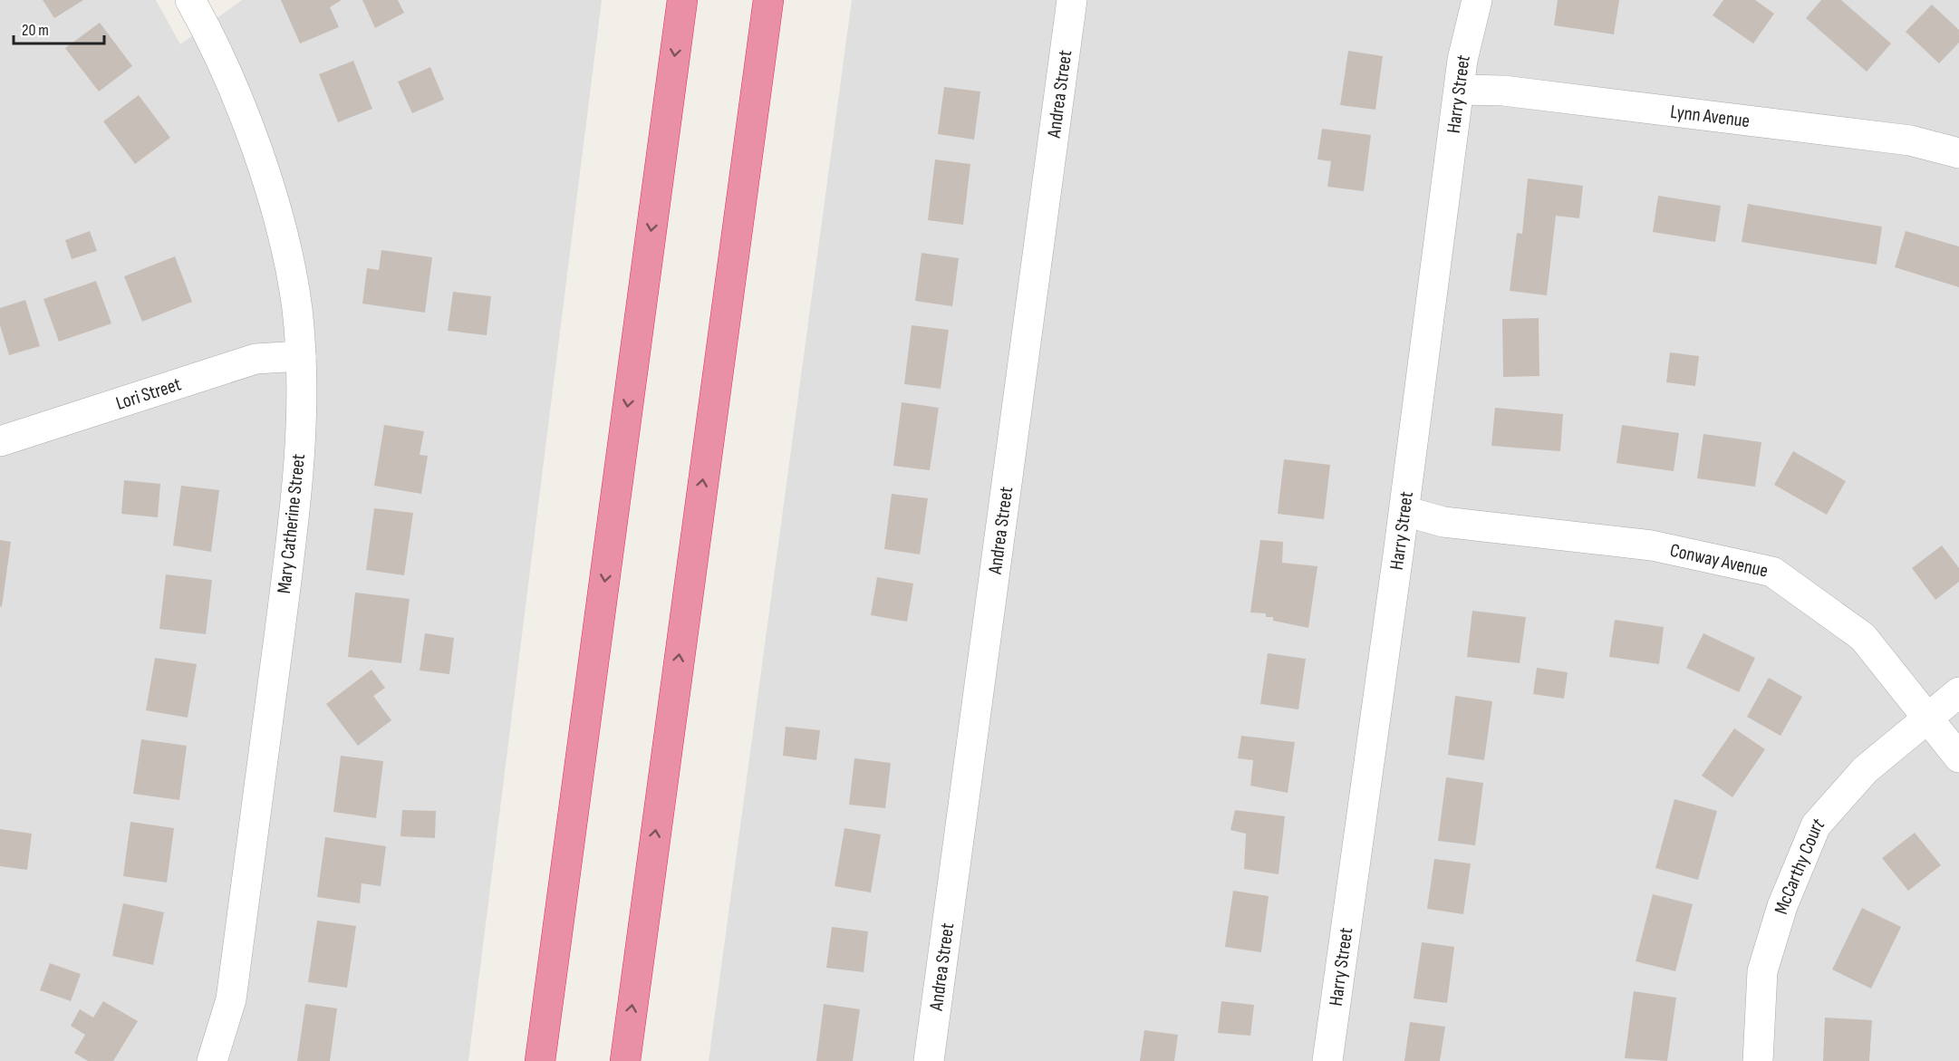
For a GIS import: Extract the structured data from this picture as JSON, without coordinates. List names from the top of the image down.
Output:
{
  "streets": {
    "street": [
      "Andrea Street",
      "Harry Street",
      "Lynn Avenue",
      "Lori Street",
      "Mary Catherine Street",
      "Conway Avenue",
      "McCarthy Court"
    ]
  },
  "crossings": [
    ["Harry Street", "Lynn Avenue"],
    ["Harry Street", "Conway Avenue"],
    ["Lori Street", "Mary Catherine Street"],
    ["Conway Avenue", "McCarthy Court"]
  ],
  "scale_bar": "20 m"
}
